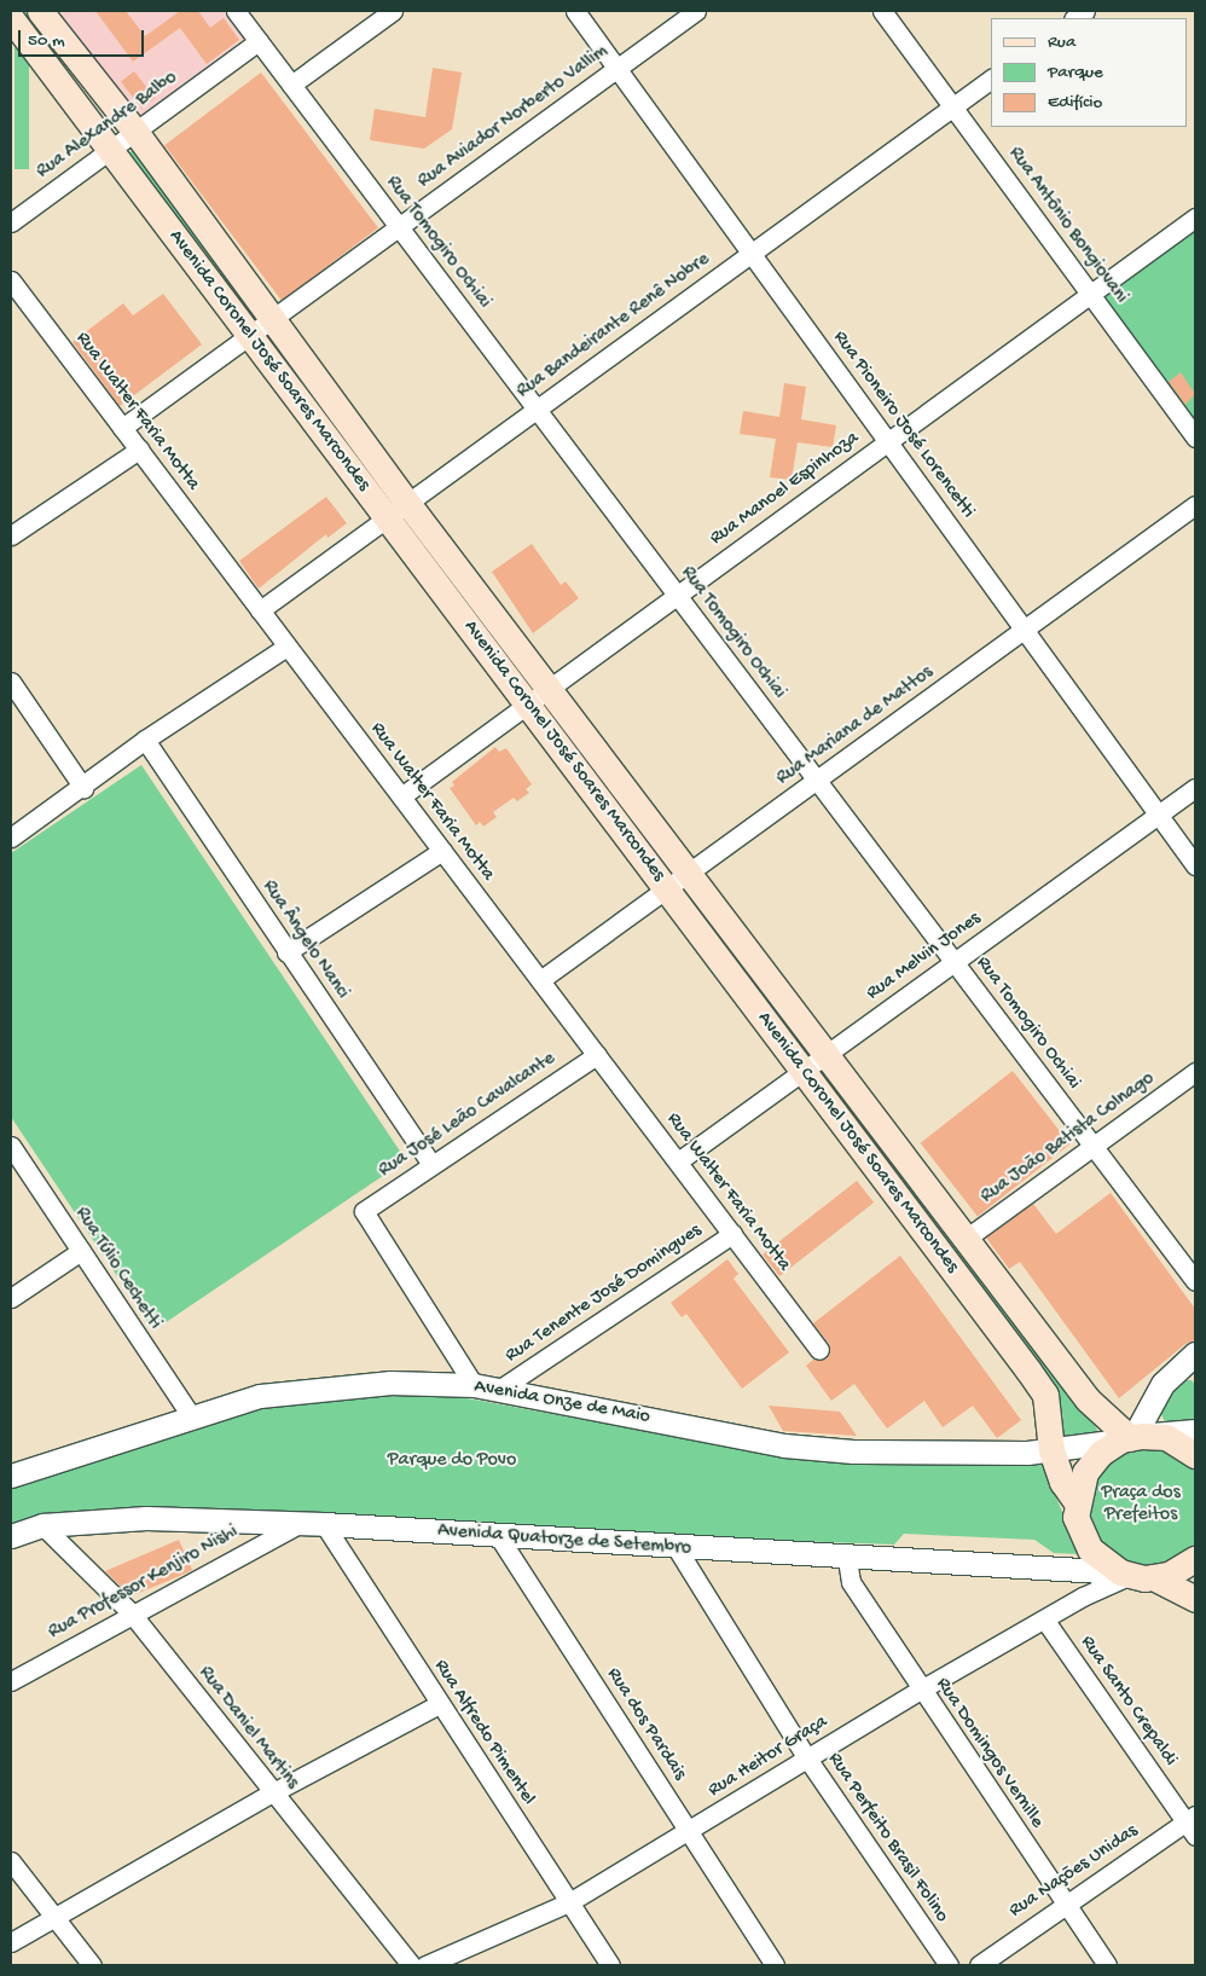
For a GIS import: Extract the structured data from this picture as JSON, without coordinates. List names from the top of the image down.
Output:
{
  "streets": {
    "main road": ["Avenida Coronel José Soares Marcondes"],
    "street": [
      "Rua Aviador Norberto Vallim",
      "Rua Alexandre Balbo",
      "Rua Antônio Bongiovani",
      "Rua Tomogiro Ochiai",
      "Rua Bandeirante Renê Nobre",
      "Rua Walter Faria Motta",
      "Rua Pioneiro José Lorencetti",
      "Rua Manoel Espinhoza",
      "Rua Mariana de Mattos",
      "Rua Ângelo Nanci",
      "Rua Melvin Jones",
      "Rua José Leão Cavalcante",
      "Rua João Batista Colnago",
      "Rua Túlio Cechetti",
      "Rua Tenente José Domingues",
      "Avenida Onze de Maio",
      "Avenida Quatorze de Setembro",
      "Rua Professor Kenjiro Nishi",
      "Rua Santo Crepaldi",
      "Rua dos Pardais",
      "Rua Daniel Martins",
      "Rua Alfredo Pimentel",
      "Rua Domingos Vernille",
      "Rua Heitor Graça",
      "Rua Perfeito Brasil Folino",
      "Rua Nações Unidas"
    ]
  },
  "crossings": [
    ["Rua Aviador Norberto Vallim", "Rua Tomogiro Ochiai"],
    ["Rua Aviador Norberto Vallim", "Avenida Coronel José Soares Marcondes"],
    ["Rua Aviador Norberto Vallim", "Rua Walter Faria Motta"],
    ["Rua Aviador Norberto Vallim", "Rua Pioneiro José Lorencetti"],
    ["Rua Alexandre Balbo", "Rua Tomogiro Ochiai"],
    ["Rua Alexandre Balbo", "Avenida Coronel José Soares Marcondes"],
    ["Rua Antônio Bongiovani", "Rua Bandeirante Renê Nobre"],
    ["Rua Antônio Bongiovani", "Rua Manoel Espinhoza"],
    ["Rua Tomogiro Ochiai", "Rua Bandeirante Renê Nobre"],
    ["Rua Tomogiro Ochiai", "Rua Manoel Espinhoza"],
    ["Rua Tomogiro Ochiai", "Rua Mariana de Mattos"],
    ["Rua Tomogiro Ochiai", "Rua Melvin Jones"],
    ["Rua Tomogiro Ochiai", "Rua João Batista Colnago"],
    ["Rua Bandeirante Renê Nobre", "Avenida Coronel José Soares Marcondes"],
    ["Rua Bandeirante Renê Nobre", "Rua Walter Faria Motta"],
    ["Rua Bandeirante Renê Nobre", "Rua Pioneiro José Lorencetti"],
    ["Avenida Coronel José Soares Marcondes", "Rua Manoel Espinhoza"],
    ["Avenida Coronel José Soares Marcondes", "Rua Mariana de Mattos"],
    ["Avenida Coronel José Soares Marcondes", "Rua Melvin Jones"],
    ["Avenida Coronel José Soares Marcondes", "Rua João Batista Colnago"],
    ["Avenida Coronel José Soares Marcondes", "Avenida Onze de Maio"],
    ["Rua Walter Faria Motta", "Rua Manoel Espinhoza"],
    ["Rua Walter Faria Motta", "Rua Mariana de Mattos"],
    ["Rua Walter Faria Motta", "Rua Melvin Jones"],
    ["Rua Walter Faria Motta", "Rua José Leão Cavalcante"],
    ["Rua Walter Faria Motta", "Rua Tenente José Domingues"],
    ["Rua Pioneiro José Lorencetti", "Rua Manoel Espinhoza"],
    ["Rua Pioneiro José Lorencetti", "Rua Mariana de Mattos"],
    ["Rua Pioneiro José Lorencetti", "Rua Melvin Jones"],
    ["Rua Ângelo Nanci", "Rua José Leão Cavalcante"],
    ["Rua José Leão Cavalcante", "Avenida Onze de Maio"],
    ["Rua Túlio Cechetti", "Avenida Onze de Maio"],
    ["Rua Tenente José Domingues", "Avenida Onze de Maio"],
    ["Avenida Quatorze de Setembro", "Rua Professor Kenjiro Nishi"],
    ["Avenida Quatorze de Setembro", "Rua dos Pardais"],
    ["Avenida Quatorze de Setembro", "Rua Daniel Martins"],
    ["Avenida Quatorze de Setembro", "Rua Alfredo Pimentel"],
    ["Avenida Quatorze de Setembro", "Rua Domingos Vernille"],
    ["Avenida Quatorze de Setembro", "Rua Heitor Graça"],
    ["Avenida Quatorze de Setembro", "Rua Perfeito Brasil Folino"],
    ["Rua Professor Kenjiro Nishi", "Rua Daniel Martins"],
    ["Rua Santo Crepaldi", "Rua Heitor Graça"],
    ["Rua Santo Crepaldi", "Rua Nações Unidas"],
    ["Rua dos Pardais", "Rua Heitor Graça"],
    ["Rua Alfredo Pimentel", "Rua Heitor Graça"],
    ["Rua Domingos Vernille", "Rua Heitor Graça"],
    ["Rua Domingos Vernille", "Rua Nações Unidas"],
    ["Rua Heitor Graça", "Rua Perfeito Brasil Folino"]
  ],
  "parks": ["Parque do Povo", "Praça dos Prefeitos"],
  "legend": ["Rua", "Parque", "Edifício"],
  "scale_bar": "50 m"
}
